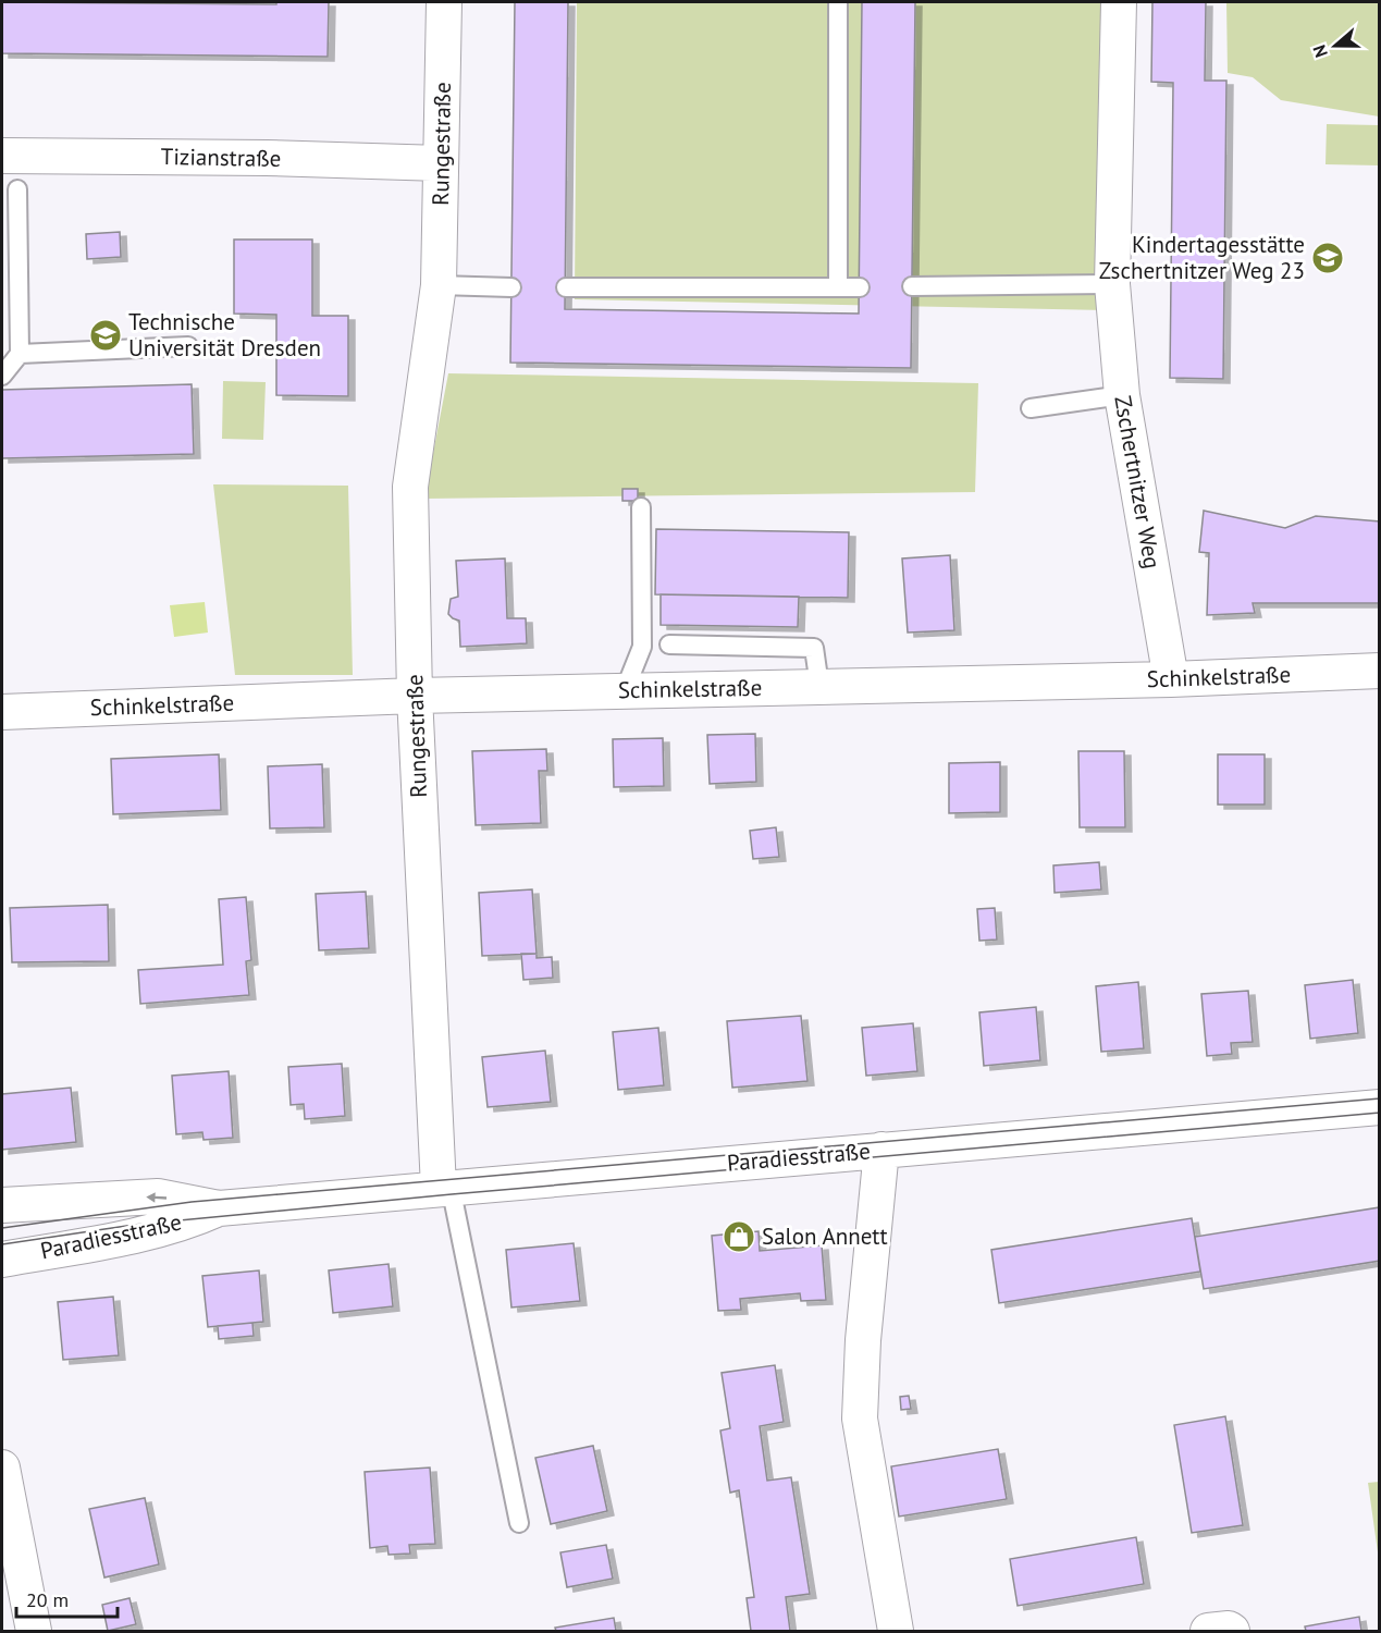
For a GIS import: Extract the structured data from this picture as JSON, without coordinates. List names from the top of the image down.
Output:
{
  "streets": {
    "street": [
      "Rungestraße",
      "Tizianstraße",
      "Zschertnitzer Weg",
      "Schinkelstraße",
      "Paradiesstraße"
    ]
  },
  "crossings": [
    ["Rungestraße", "Tizianstraße"],
    ["Rungestraße", "Schinkelstraße"],
    ["Rungestraße", "Paradiesstraße"],
    ["Zschertnitzer Weg", "Schinkelstraße"]
  ],
  "places": {
    "school or university": ["Kindertagesstätte Zschertnitzer Weg 23", "Technische Universität Dresden"],
    "shop": ["Salon Annett"]
  },
  "scale_bar": "20 m",
  "north": "left"
}
